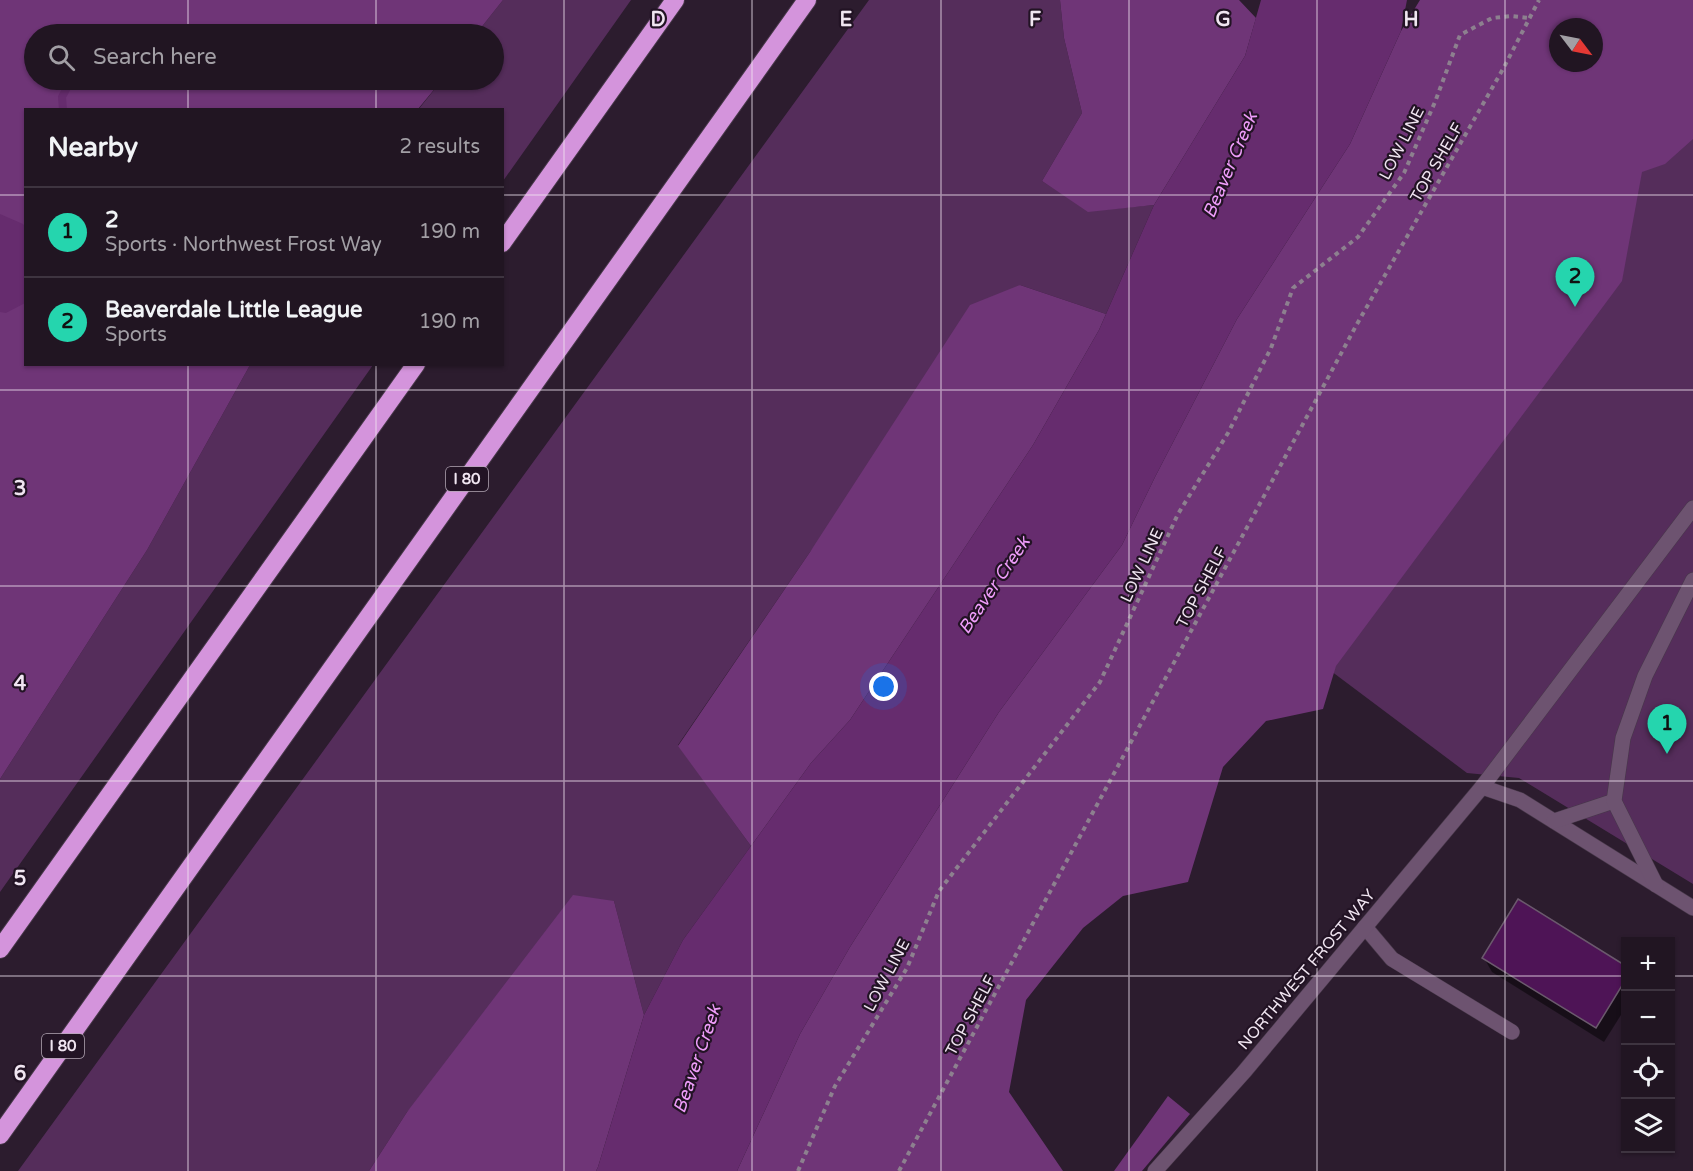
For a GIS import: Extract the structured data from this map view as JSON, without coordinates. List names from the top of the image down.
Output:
{
  "streets": {
    "highway": ["I 80"],
    "street": ["NORTHWEST FROST WAY"],
    "path": ["LOW LINE", "TOP SHELF"]
  },
  "crossings": [
    ["LOW LINE", "TOP SHELF"]
  ],
  "water": ["Beaver Creek"],
  "north": "bottom right",
  "page": {
    "search": "Search here",
    "heading": ["Nearby", "2 results"],
    "list": [
      {
        "mark": "1",
        "name": "2",
        "note": "Sports · Northwest Frost Way",
        "value": "190 m"
      },
      {
        "mark": "2",
        "name": "Beaverdale Little League",
        "note": "Sports",
        "value": "190 m"
      }
    ],
    "pins": ["2", "1"],
    "map_buttons": ["+", "−"]
  },
  "grid": {
    "columns": [
      "D",
      "E",
      "F",
      "G",
      "H"
    ],
    "rows": [
      "3",
      "4",
      "5",
      "6"
    ]
  }
}
